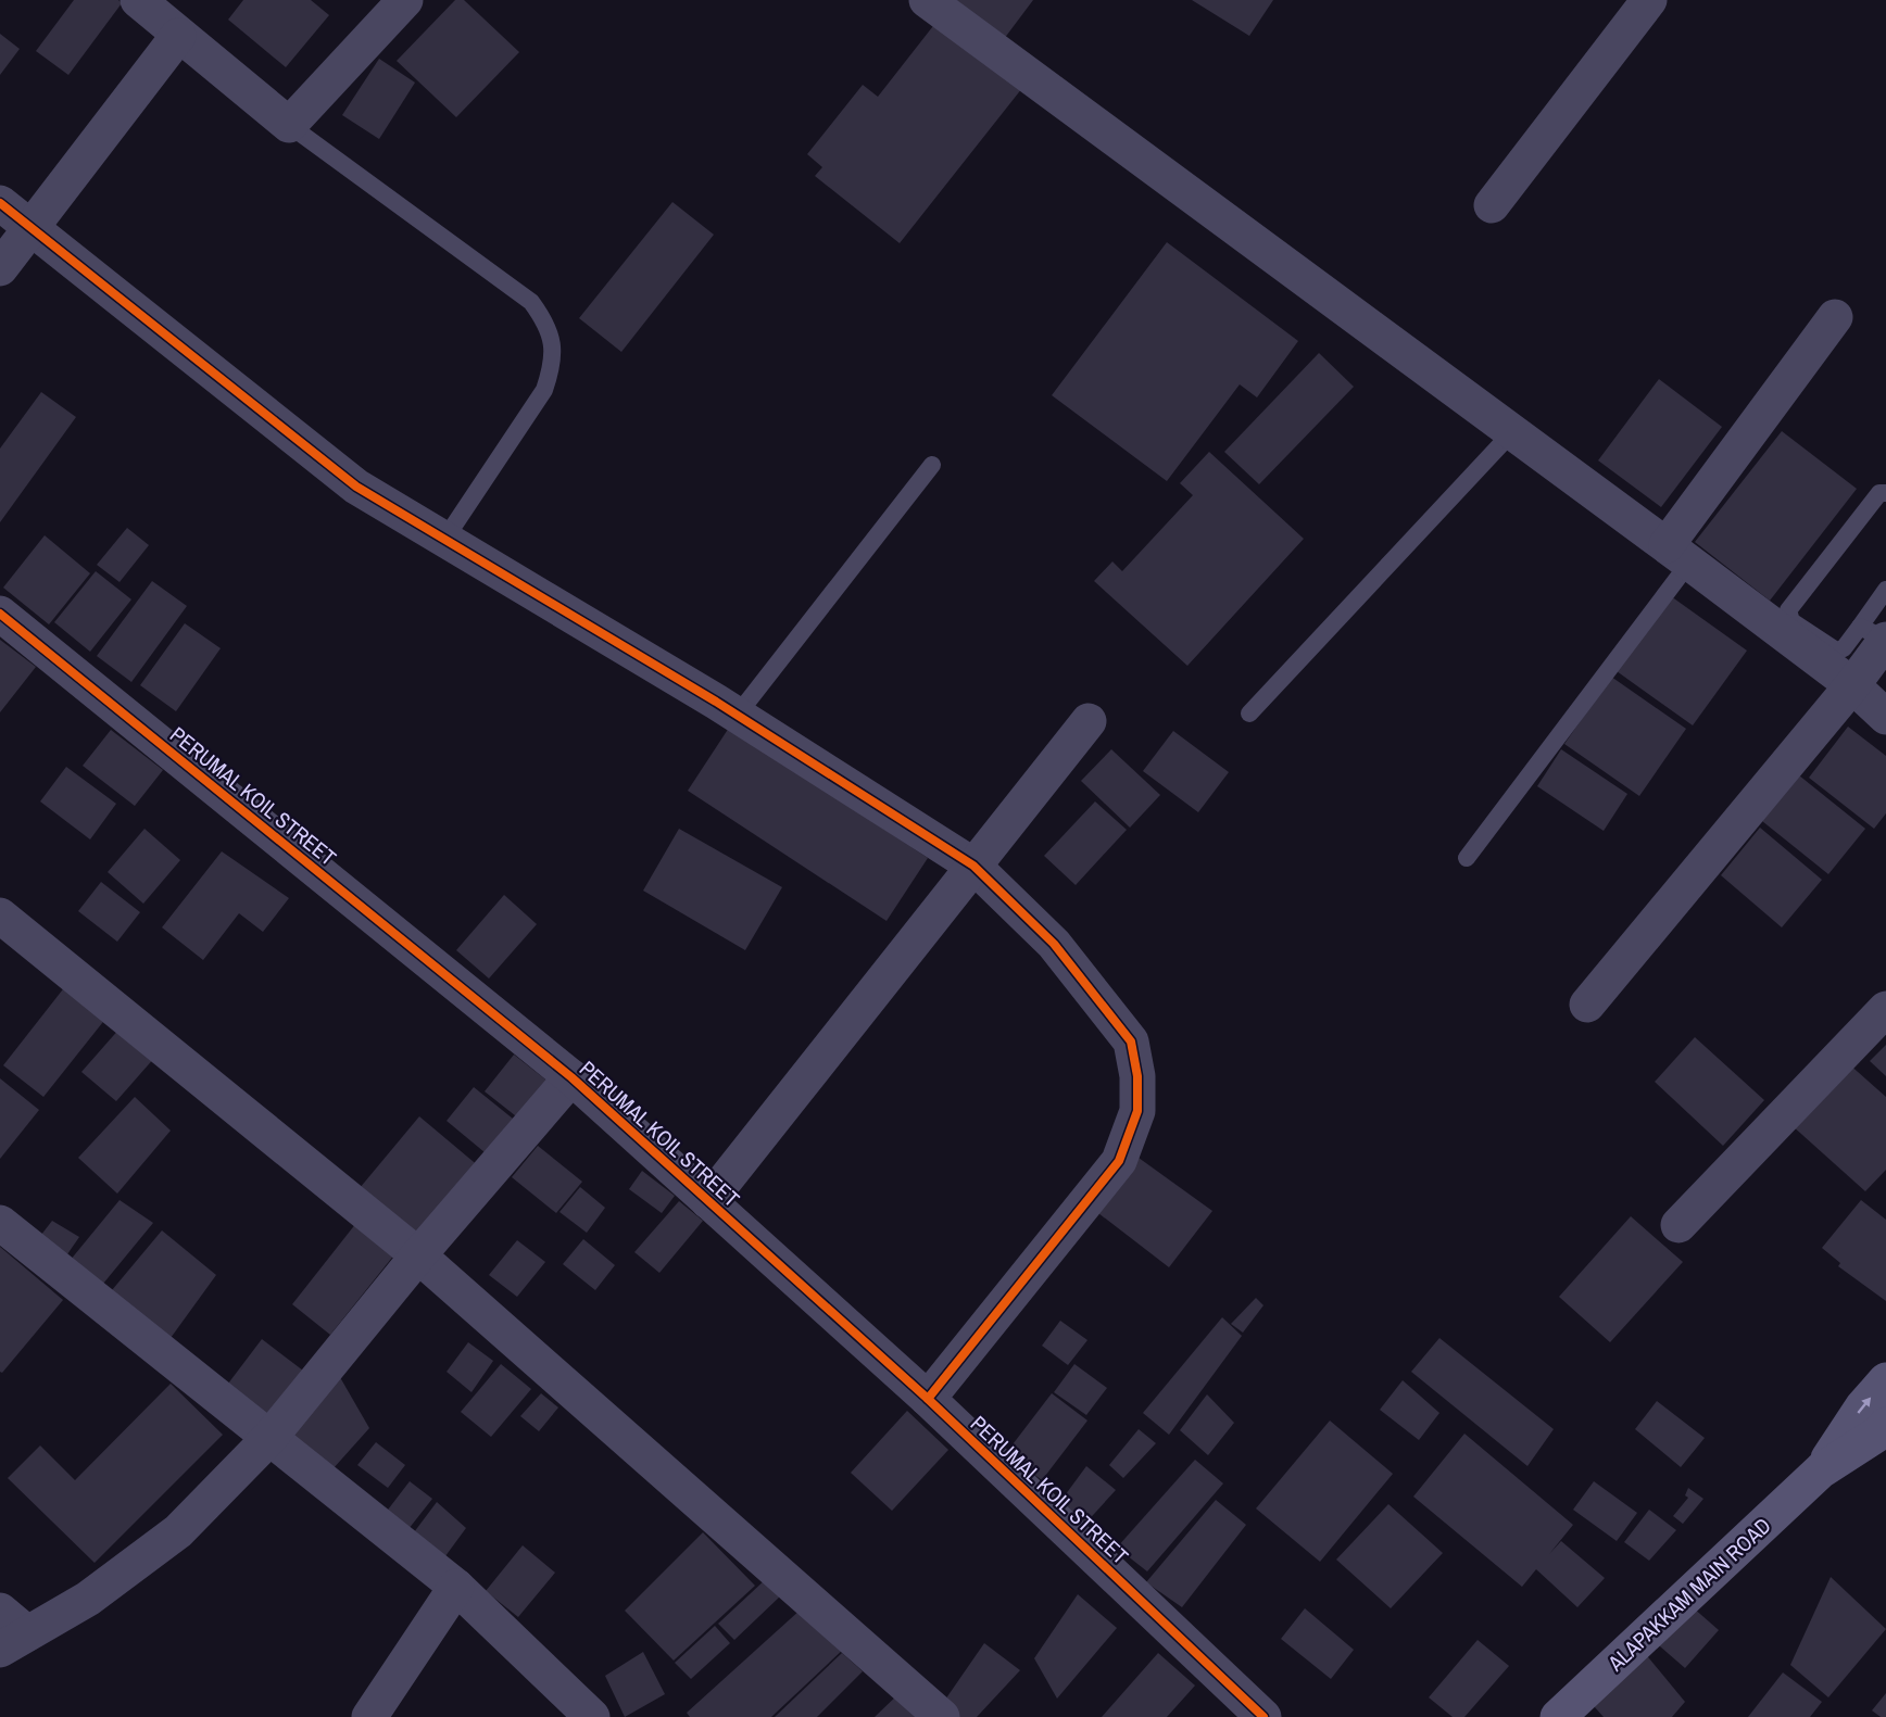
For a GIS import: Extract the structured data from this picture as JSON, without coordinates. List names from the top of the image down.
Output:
{
  "streets": {
    "main road": ["ALAPAKKAM MAIN ROAD"],
    "street": ["PERUMAL KOIL STREET"]
  }
}
